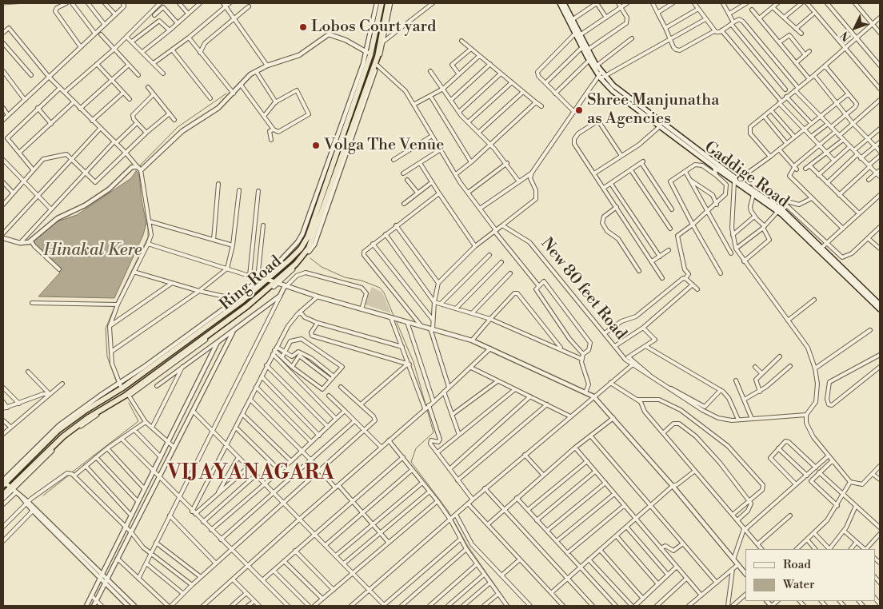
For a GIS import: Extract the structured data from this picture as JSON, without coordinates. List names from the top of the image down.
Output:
{
  "streets": {
    "highway": ["Ring Road"],
    "main road": ["Gaddige Road"],
    "street": ["New 80 feet Road"]
  },
  "districts": ["VIJAYANAGARA"],
  "water": ["Hinakal Kere"],
  "places": ["Lobos Court yard", "Shree Manjunatha as Agencies", "Volga The Venue"],
  "legend": ["Road", "Water"],
  "north": "bottom left"
}
